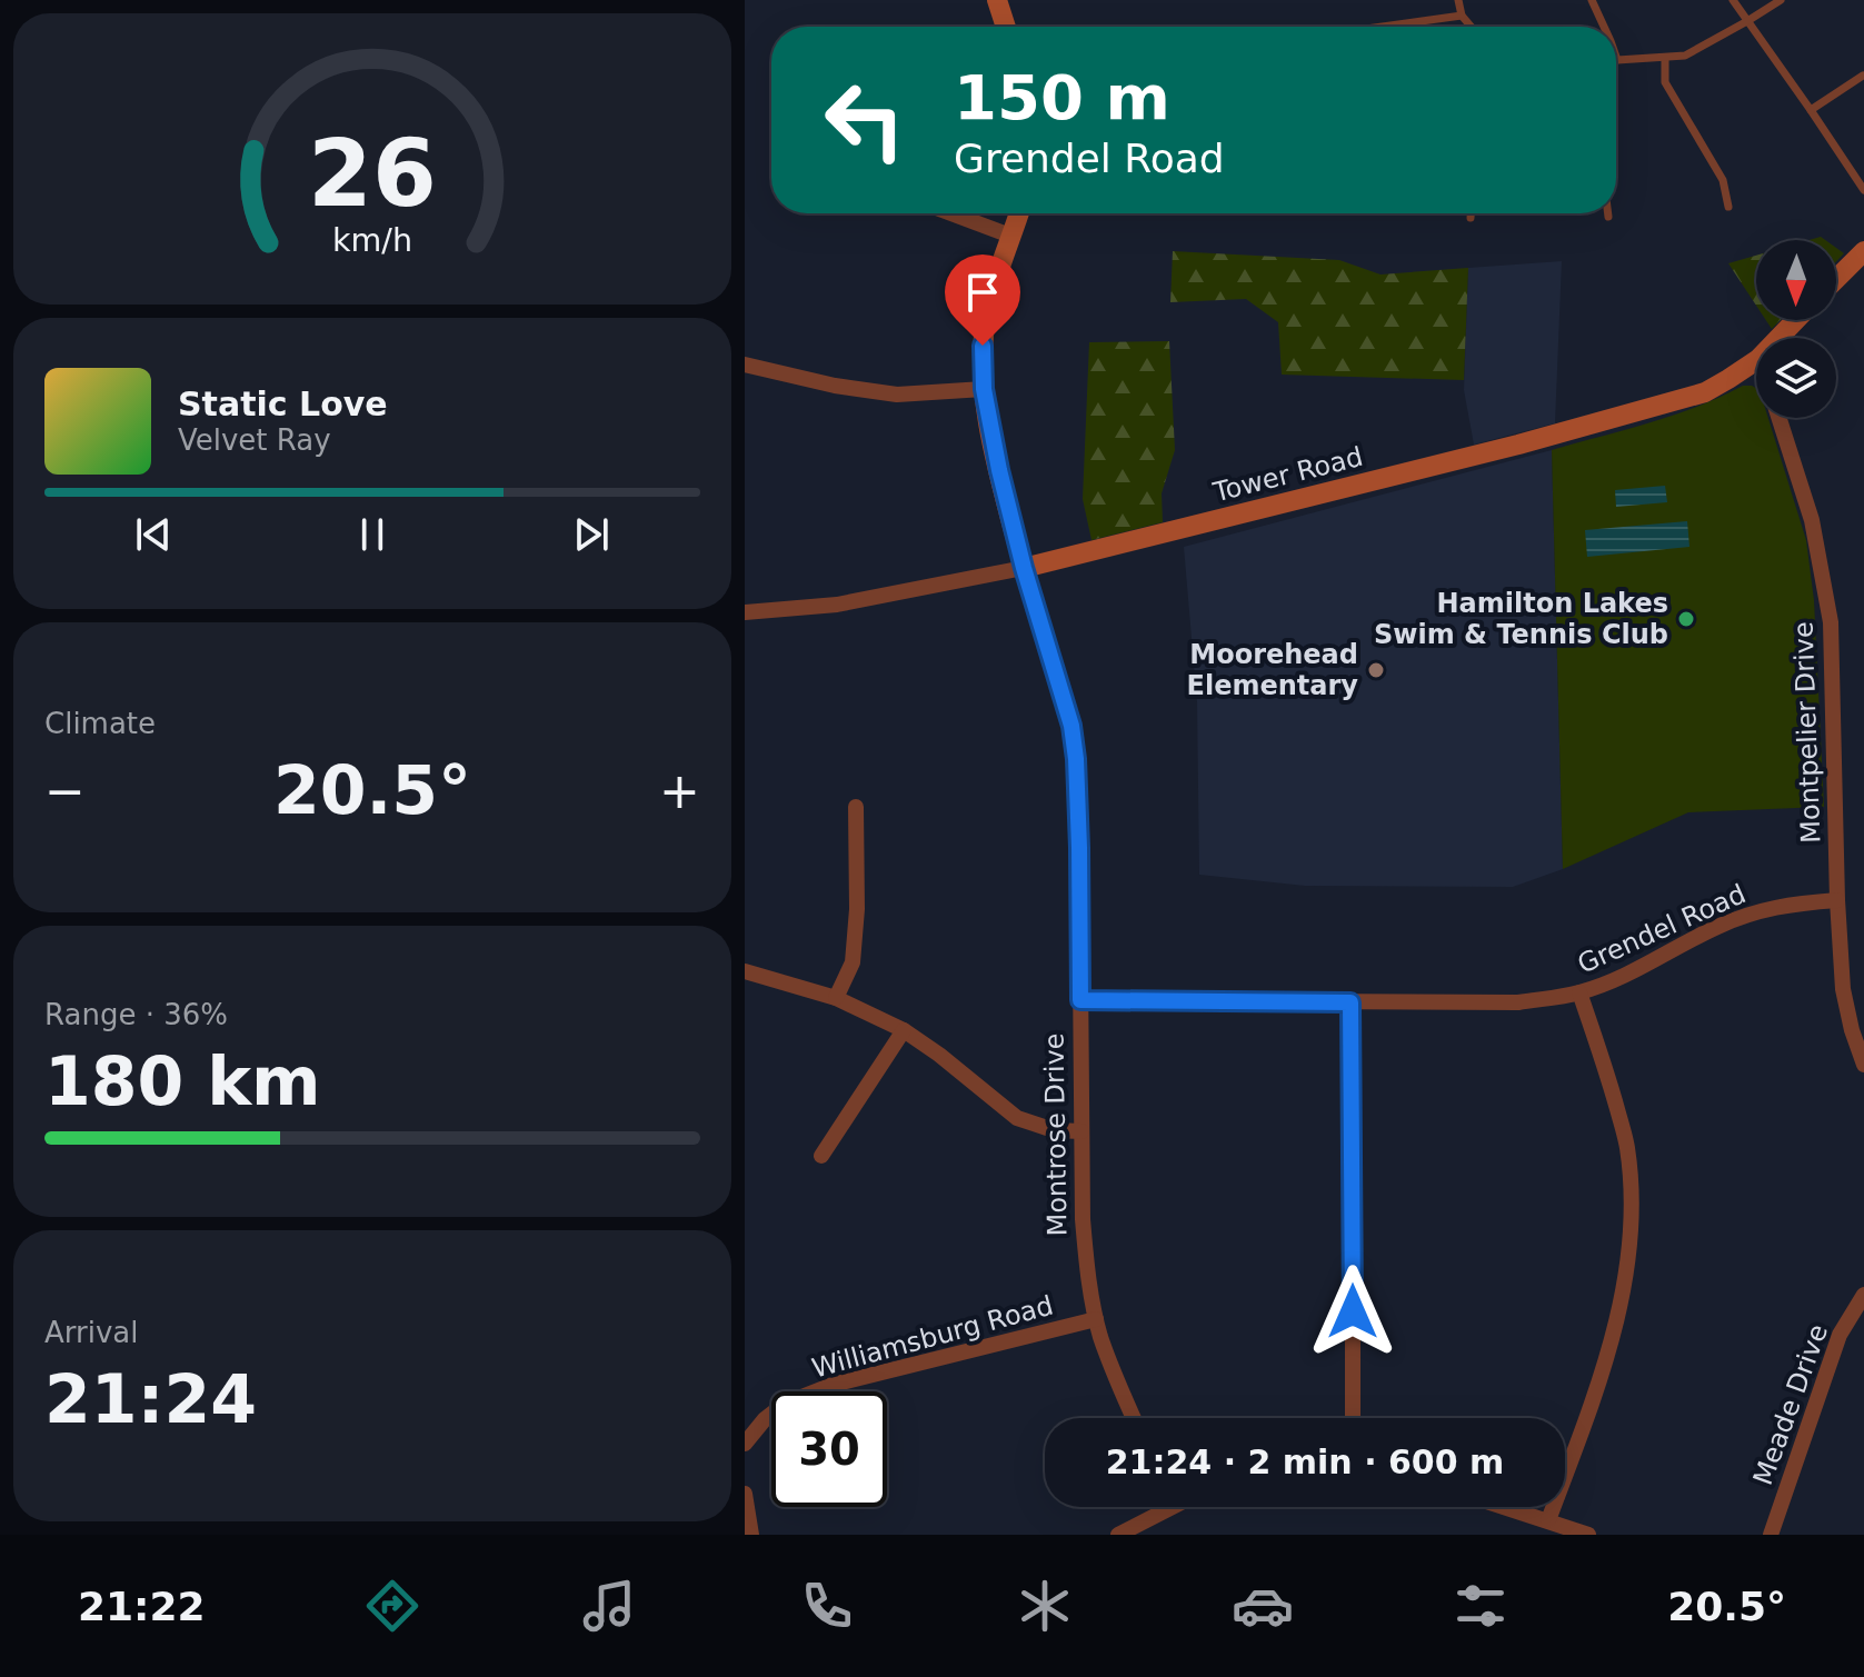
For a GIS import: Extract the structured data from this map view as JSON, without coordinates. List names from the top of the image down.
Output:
{
  "streets": {
    "street": [
      "Tower Road",
      "Montpelier Drive",
      "Grendel Road",
      "Montrose Drive",
      "Williamsburg Road",
      "Meade Drive"
    ]
  },
  "crossings": [
    ["Tower Road", "Montrose Drive"],
    ["Montpelier Drive", "Grendel Road"],
    ["Grendel Road", "Montrose Drive"],
    ["Montrose Drive", "Williamsburg Road"]
  ],
  "places": ["Hamilton Lakes Swim & Tennis Club", "Moorehead Elementary"],
  "north": "bottom",
  "page": {
    "turn": ["150 m", "Grendel Road"],
    "song": ["Static Love", "Velvet Ray"],
    "tile": [
      "Climate",
      ["Range · 36%", "180 km"],
      ["Arrival", "21:24"]
    ],
    "heat": ["−", "20.5°", "+"],
    "limit": "30",
    "trip": "21:24 · 2 min · 600 m",
    "tabs": ["21:22", "20.5°"],
    "gauge": ["26", "km/h"]
  }
}
